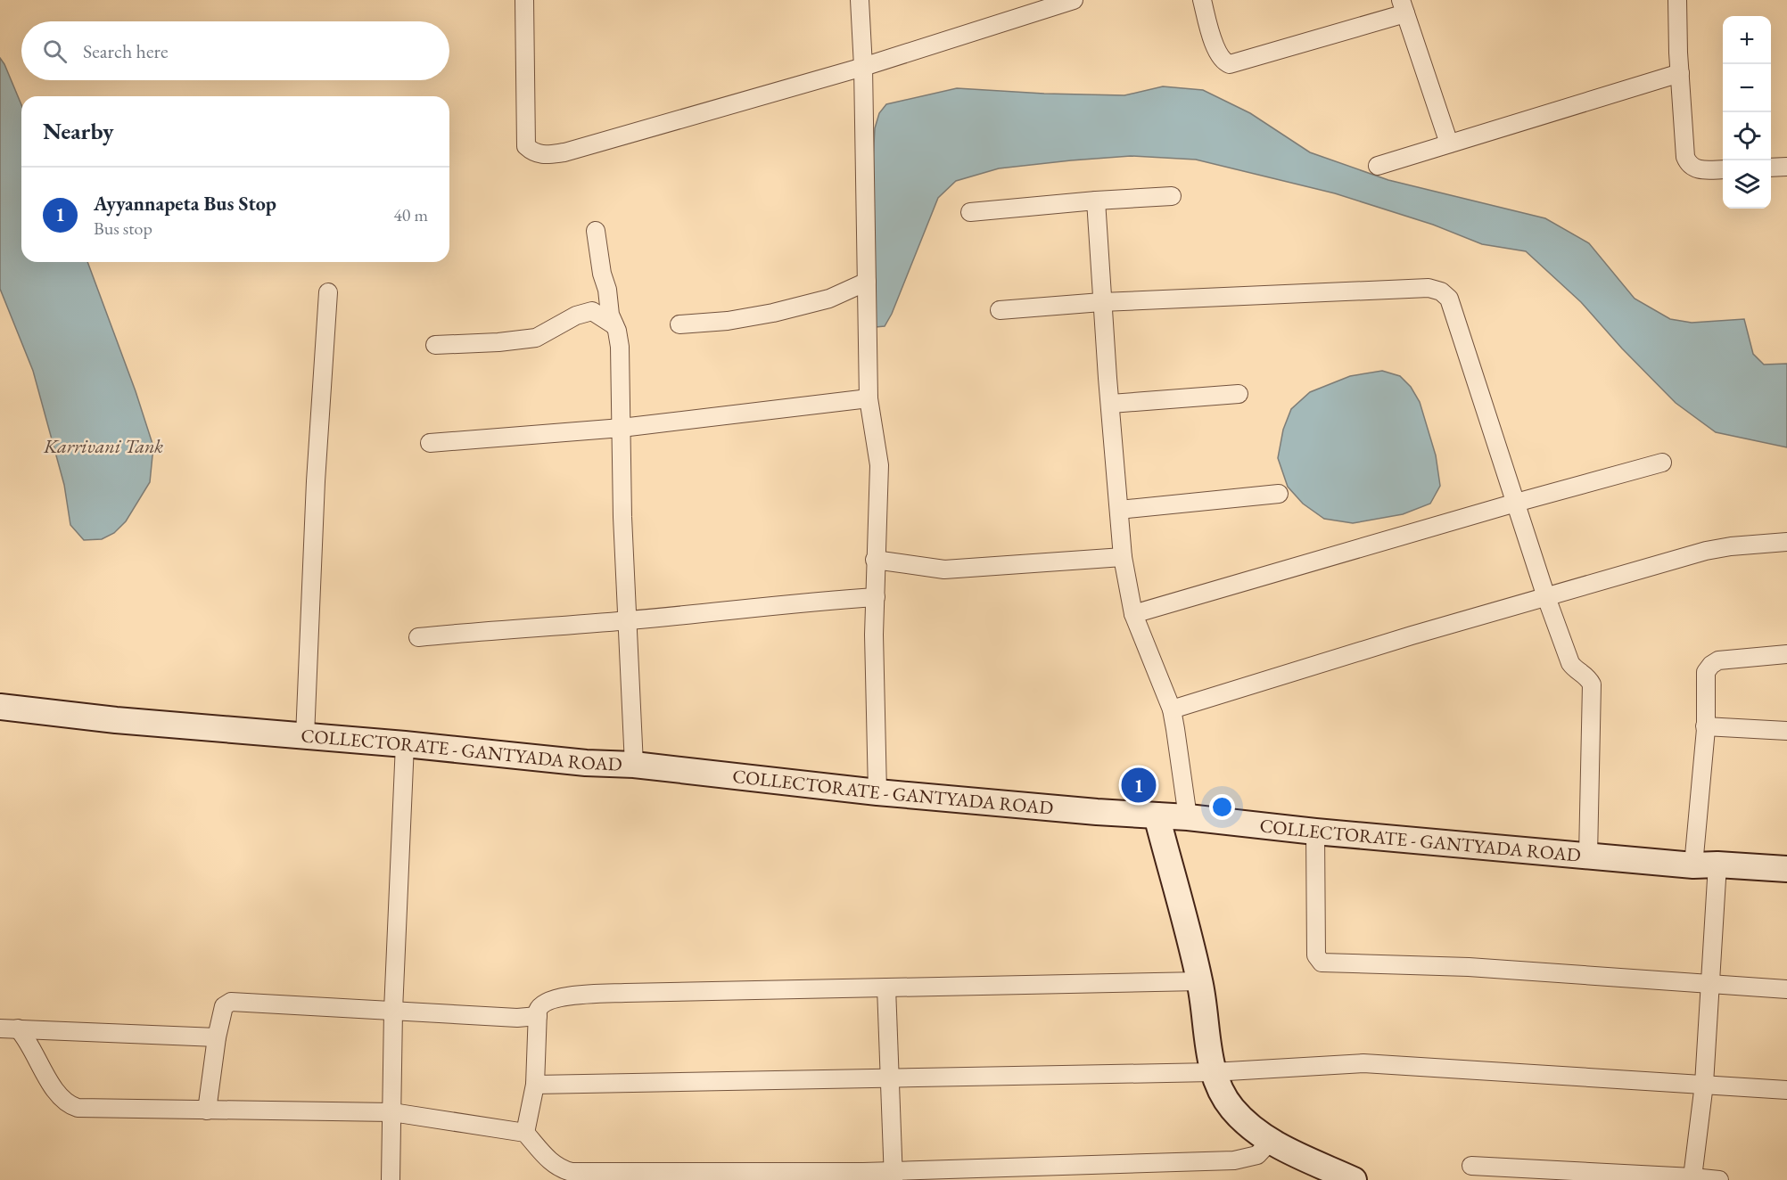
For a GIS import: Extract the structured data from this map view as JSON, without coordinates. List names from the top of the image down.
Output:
{
  "streets": {
    "street": ["COLLECTORATE - GANTYADA ROAD"]
  },
  "water": ["Karrivani Tank"],
  "page": {
    "map_buttons": ["+", "−"],
    "search": "Search here",
    "heading": "Nearby",
    "list": [
      {
        "mark": "1",
        "name": "Ayyannapeta Bus Stop",
        "note": "Bus stop",
        "value": "40 m"
      }
    ],
    "pins": "1"
  }
}
